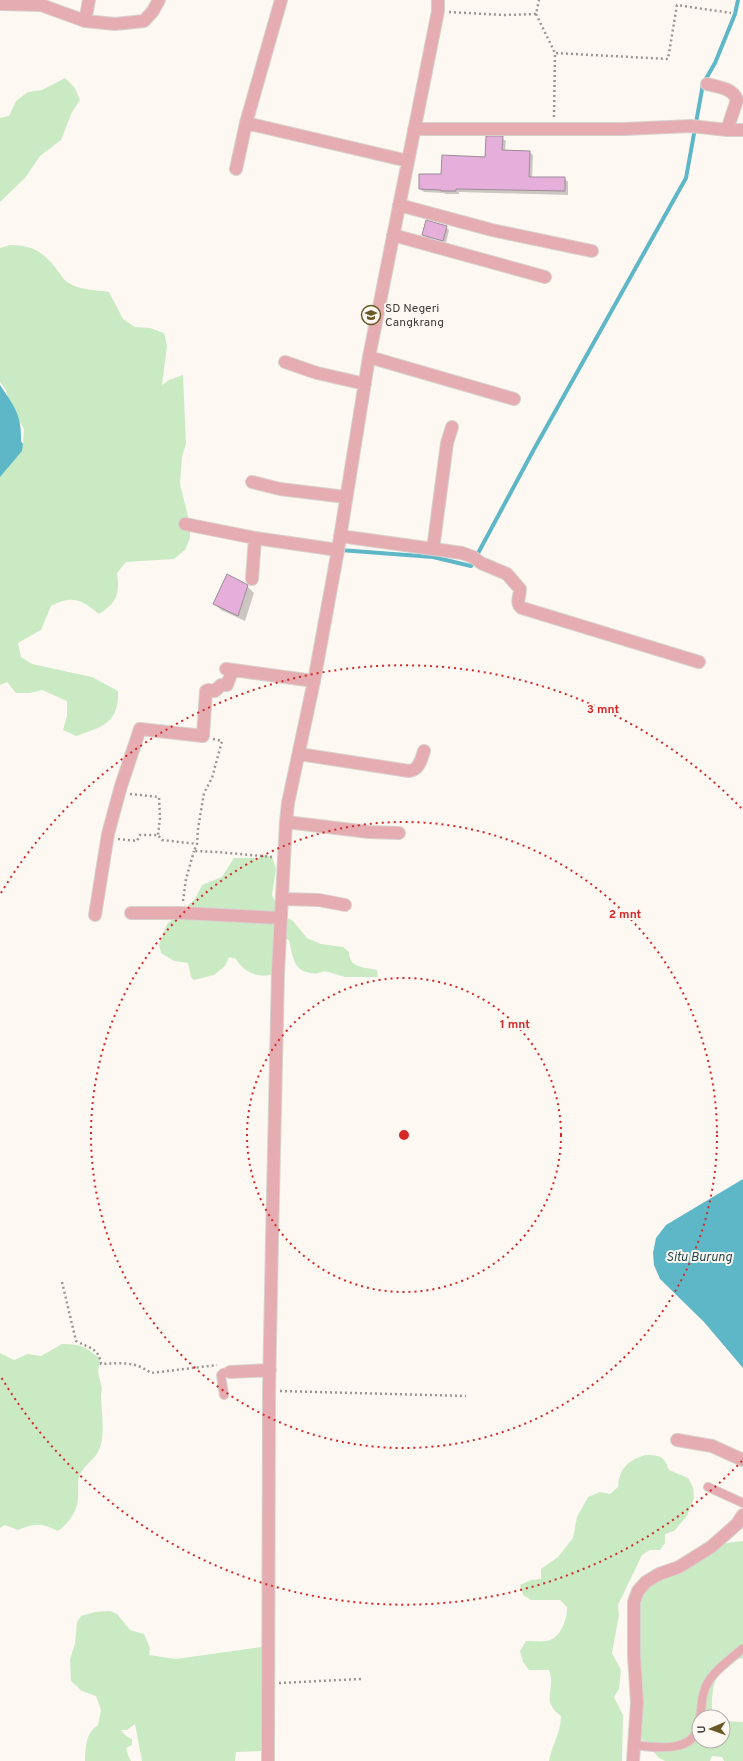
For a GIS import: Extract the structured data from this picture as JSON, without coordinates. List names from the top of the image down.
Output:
{
  "water": ["Situ Burung"],
  "places": {
    "school or university": ["SD Negeri Cangkrang"]
  },
  "north": "left",
  "rings": ["3 mnt", "2 mnt", "1 mnt"]
}
